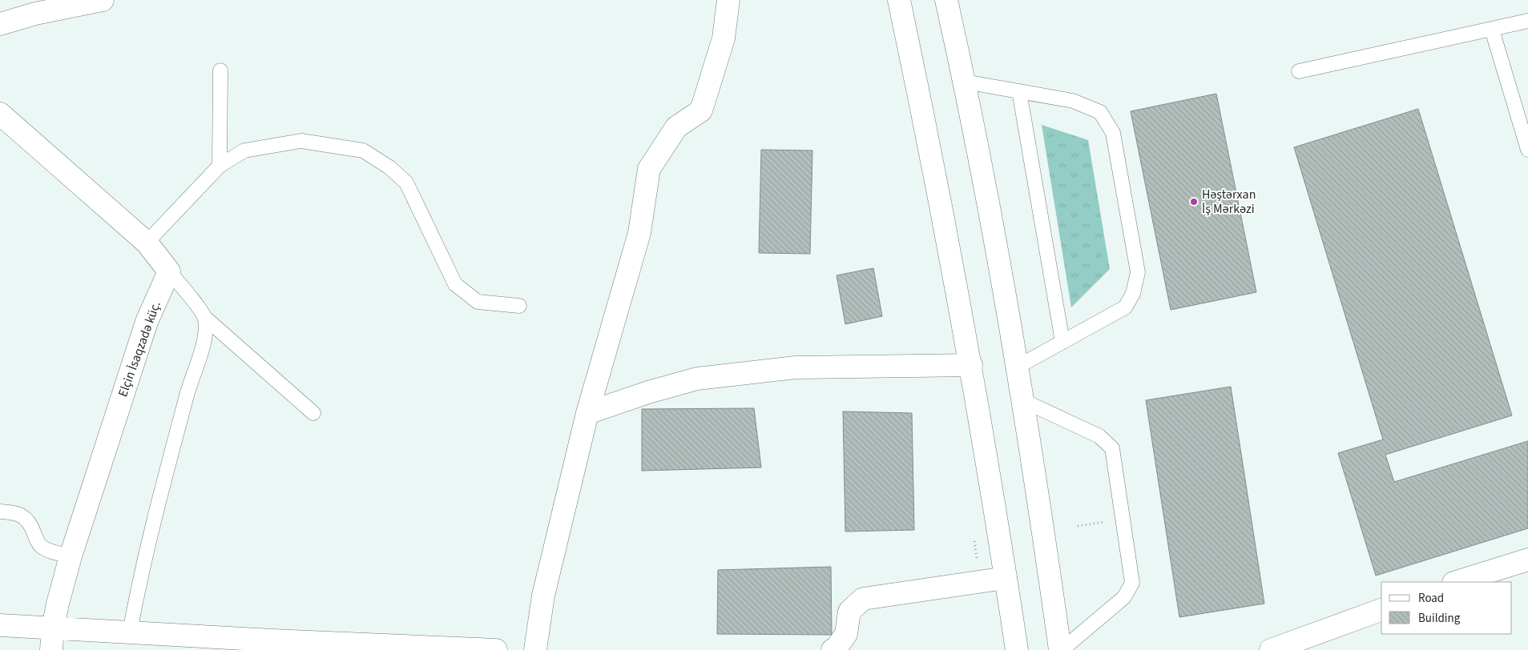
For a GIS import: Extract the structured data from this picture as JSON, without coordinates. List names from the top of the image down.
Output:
{
  "streets": {
    "street": ["Elçin İsaqzadə küç."]
  },
  "places": ["Həştərxan İş Mərkəzi"],
  "legend": ["Road", "Building"]
}
